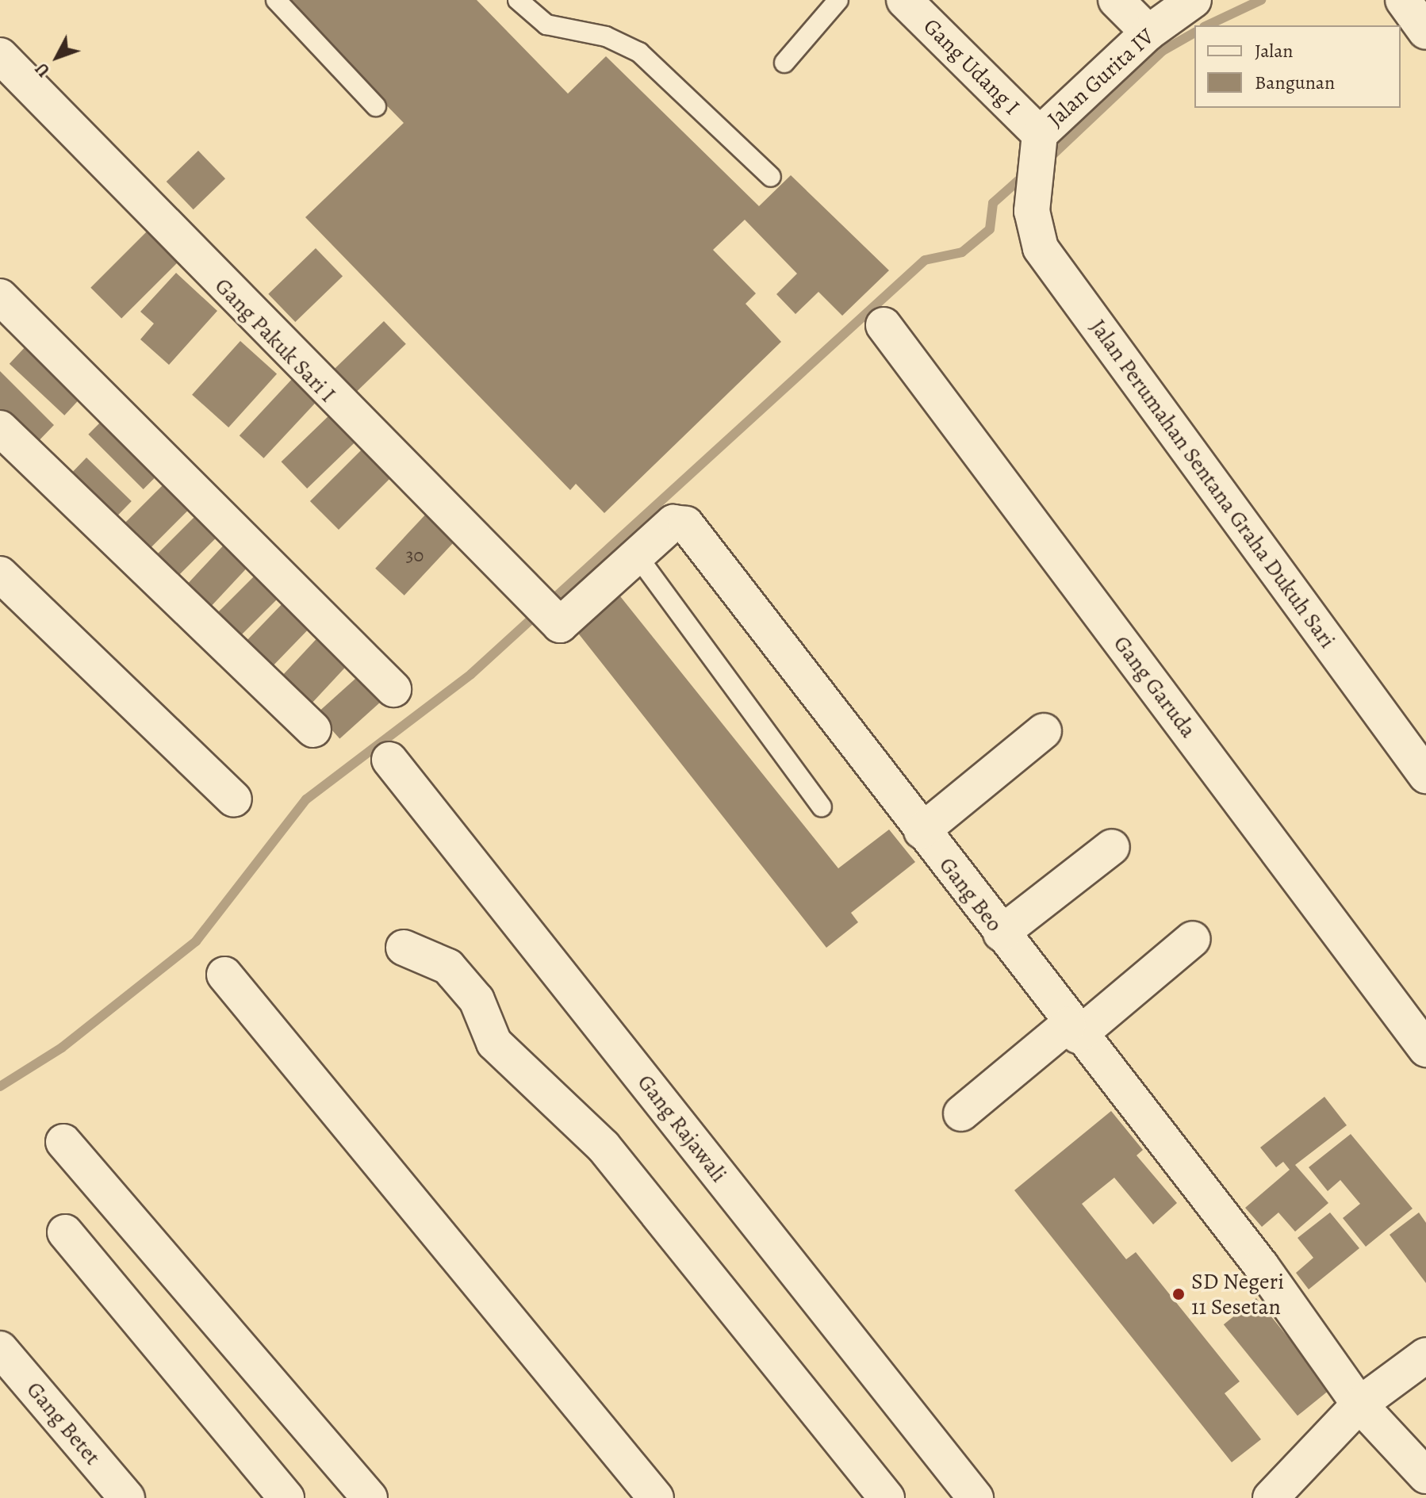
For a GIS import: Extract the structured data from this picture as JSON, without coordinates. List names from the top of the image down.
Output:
{
  "streets": {
    "street": [
      "Gang Udang I",
      "Jalan Gurita IV",
      "Gang Pakuk Sari I",
      "Jalan Perumahan Sentana Graha Dukuh Sari",
      "Gang Garuda",
      "Gang Beo",
      "Gang Rajawali",
      "Gang Betet"
    ]
  },
  "crossings": [
    ["Gang Udang I", "Jalan Gurita IV"],
    ["Gang Udang I", "Jalan Perumahan Sentana Graha Dukuh Sari"],
    ["Jalan Gurita IV", "Jalan Perumahan Sentana Graha Dukuh Sari"],
    ["Gang Pakuk Sari I", "Gang Beo"]
  ],
  "places": ["SD Negeri 11 Sesetan"],
  "house_numbers": ["30"],
  "legend": ["Jalan", "Bangunan"],
  "north": "bottom left"
}
